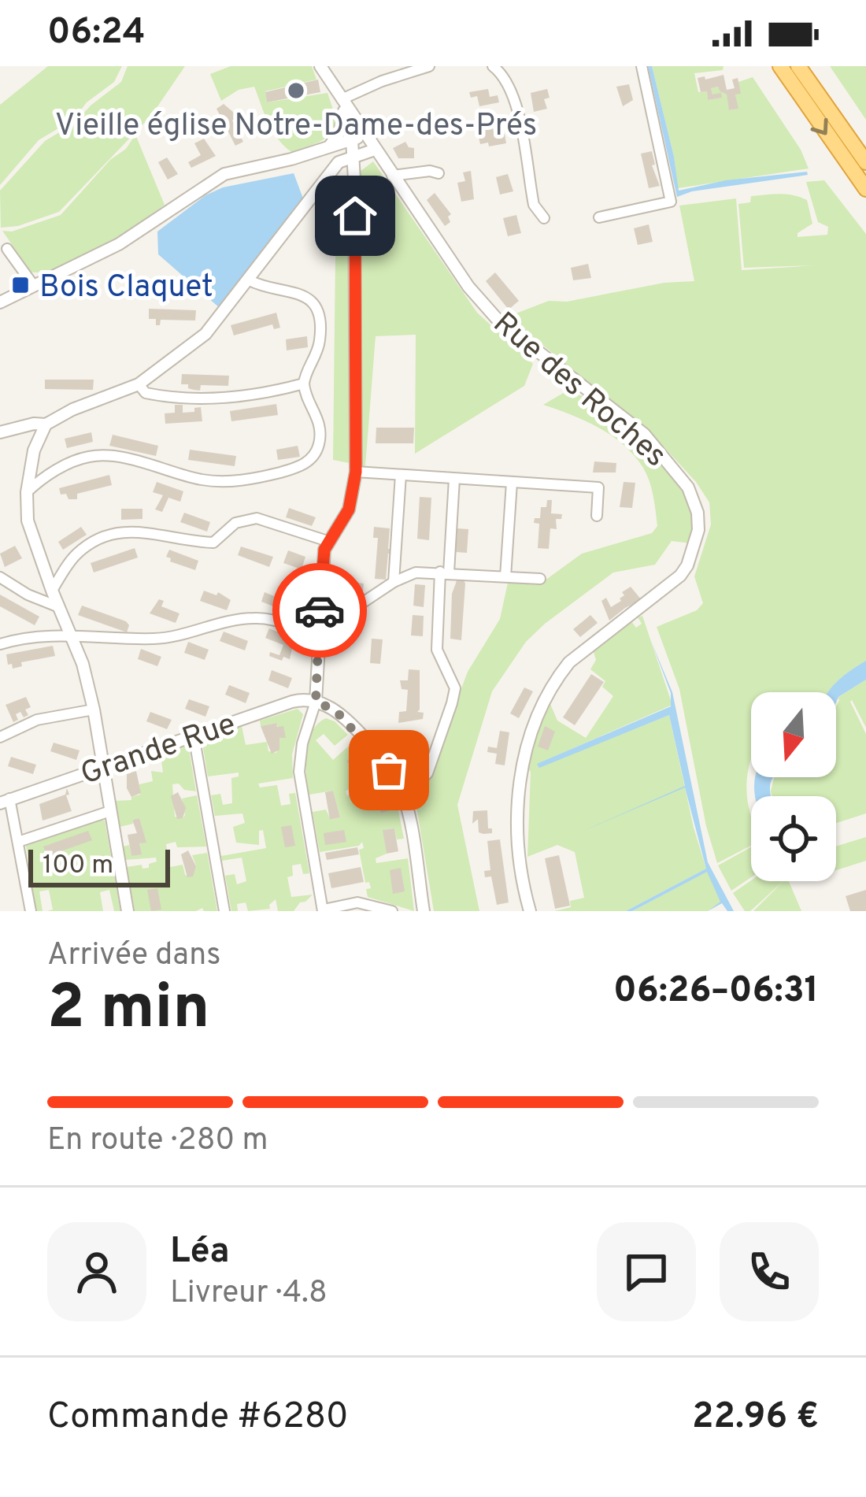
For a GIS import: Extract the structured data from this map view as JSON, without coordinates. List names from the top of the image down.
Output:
{
  "streets": {
    "street": ["Rue des Roches", "Grande Rue"]
  },
  "places": {
    "other": ["Vieille église Notre-Dame-des-Prés"],
    "transit": ["Bois Claquet"]
  },
  "scale_bar": "100 m",
  "north": "bottom",
  "page": {
    "status": "06:24",
    "scale": "100 m",
    "heading": ["2 min", "Arrivée dans", "06:26–06:31"],
    "panel": [
      "Léa",
      "Livreur · 4.8",
      "Commande #6280",
      "22.96 €"
    ],
    "bar": "En route · 280 m"
  }
}
